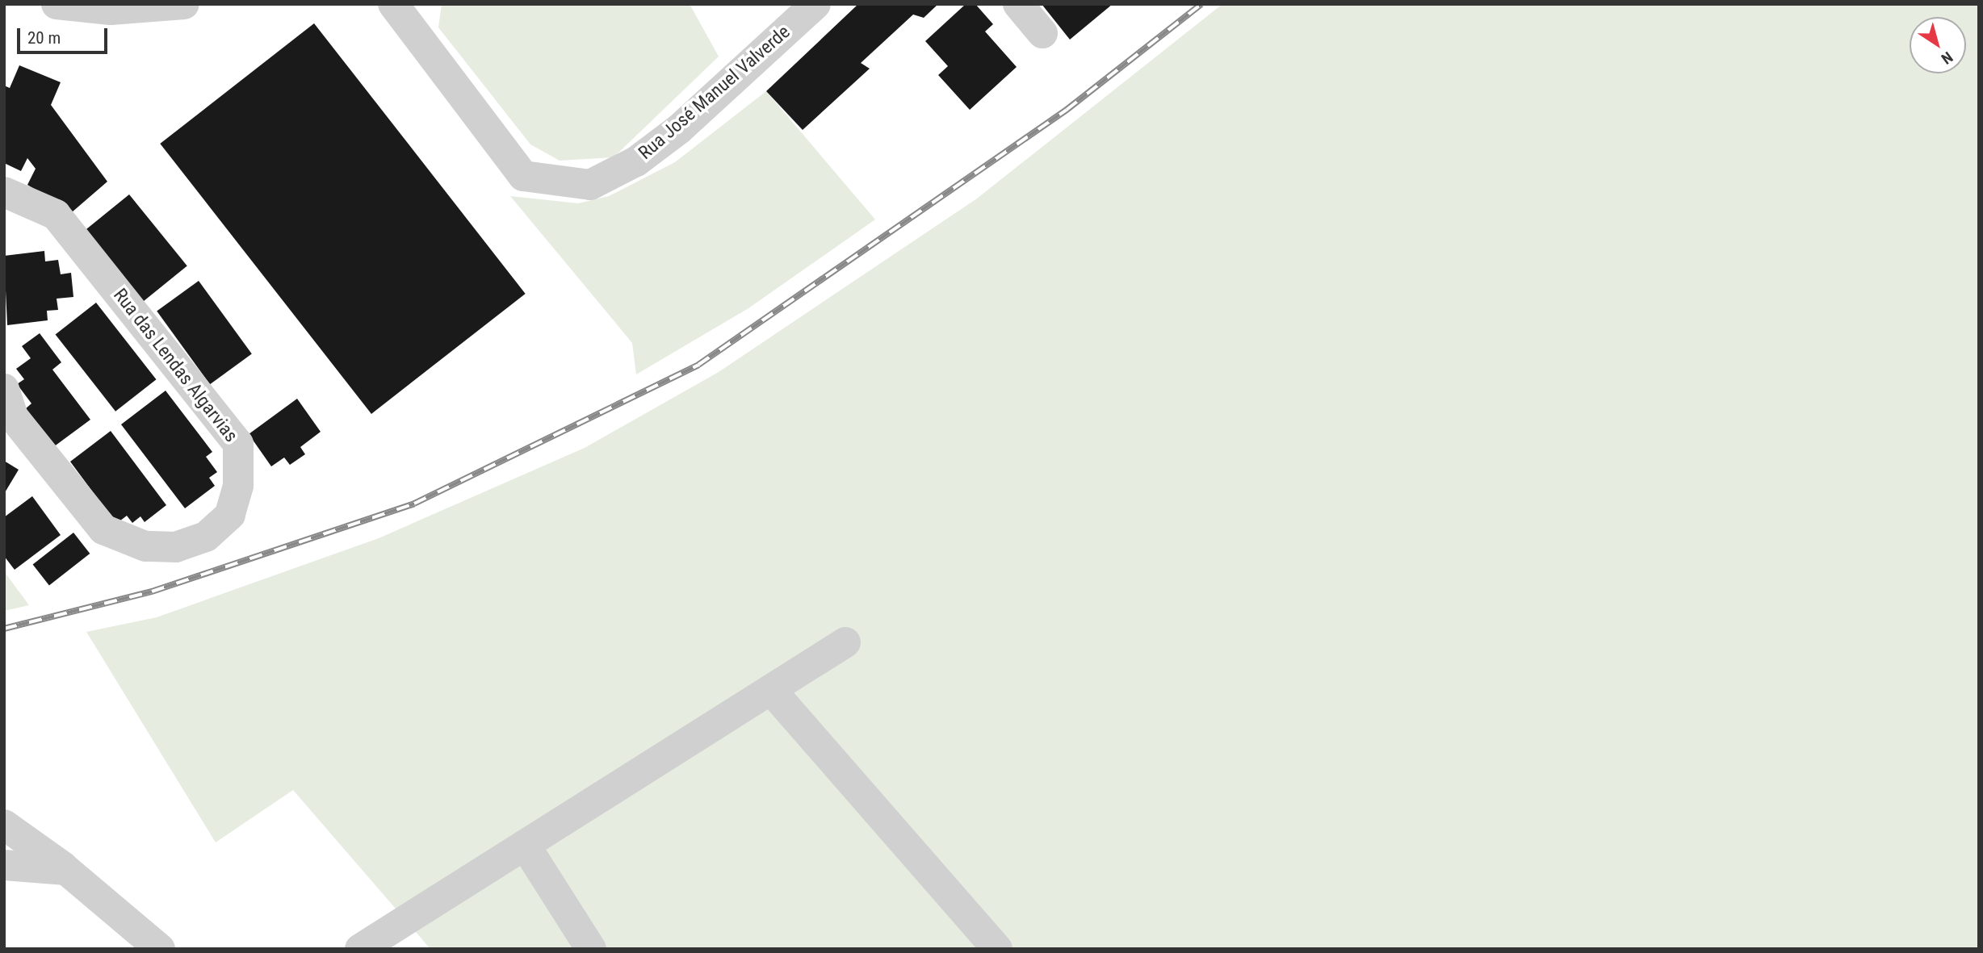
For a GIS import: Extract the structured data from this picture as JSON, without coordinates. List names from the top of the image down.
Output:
{
  "streets": {
    "street": ["Rua José Manuel Valverde", "Rua das Lendas Algarvias"]
  },
  "scale_bar": "20 m",
  "north": "bottom right"
}
